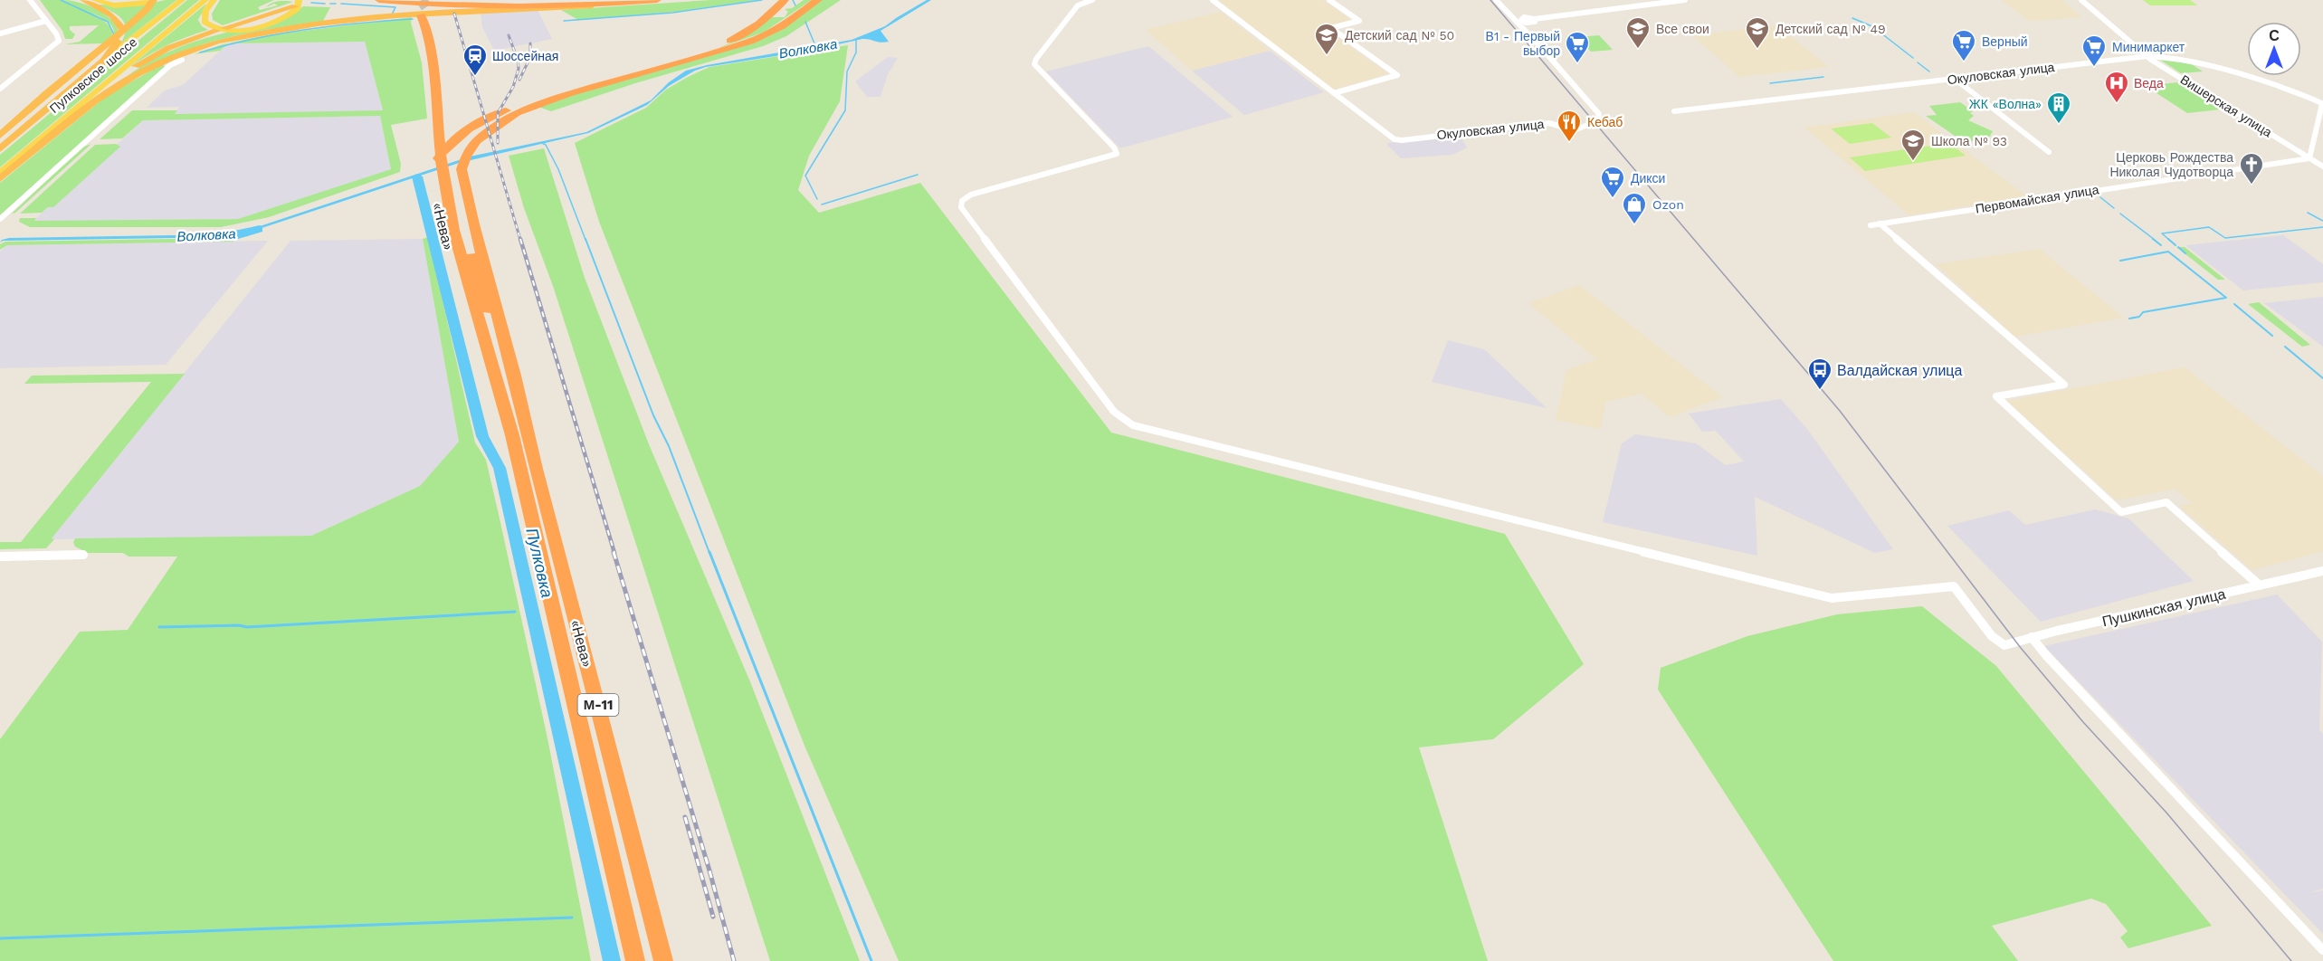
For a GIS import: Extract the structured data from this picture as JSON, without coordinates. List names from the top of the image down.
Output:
{
  "streets": {
    "highway": ["Пулковское шоссе", "«Нева»", "М-11"],
    "street": [
      "Окуловская улица",
      "Вишерская улица",
      "Первомайская улица",
      "Пушкинская улица"
    ]
  },
  "crossings": [
    ["Окуловская улица", "Вишерская улица"],
    ["Вишерская улица", "Первомайская улица"]
  ],
  "water": ["Волковка", "Пулковка"],
  "places": {
    "school or university": [
      "Все свои",
      "Детский сад № 49",
      "Детский сад № 50",
      "Школа № 93"
    ],
    "supermarket": [
      "Верный",
      "В1 - Первый выбор",
      "Минимаркет",
      "Дикси"
    ],
    "station": ["Шоссейная"],
    "hospital": ["Веда"],
    "building": ["ЖК «Волна»"],
    "restaurant": ["Кебаб"],
    "church": ["Церковь Рождества Николая Чудотворца"],
    "shop": ["Ozon"],
    "bus stop": ["Валдайская улица"]
  },
  "north": "top"
}
